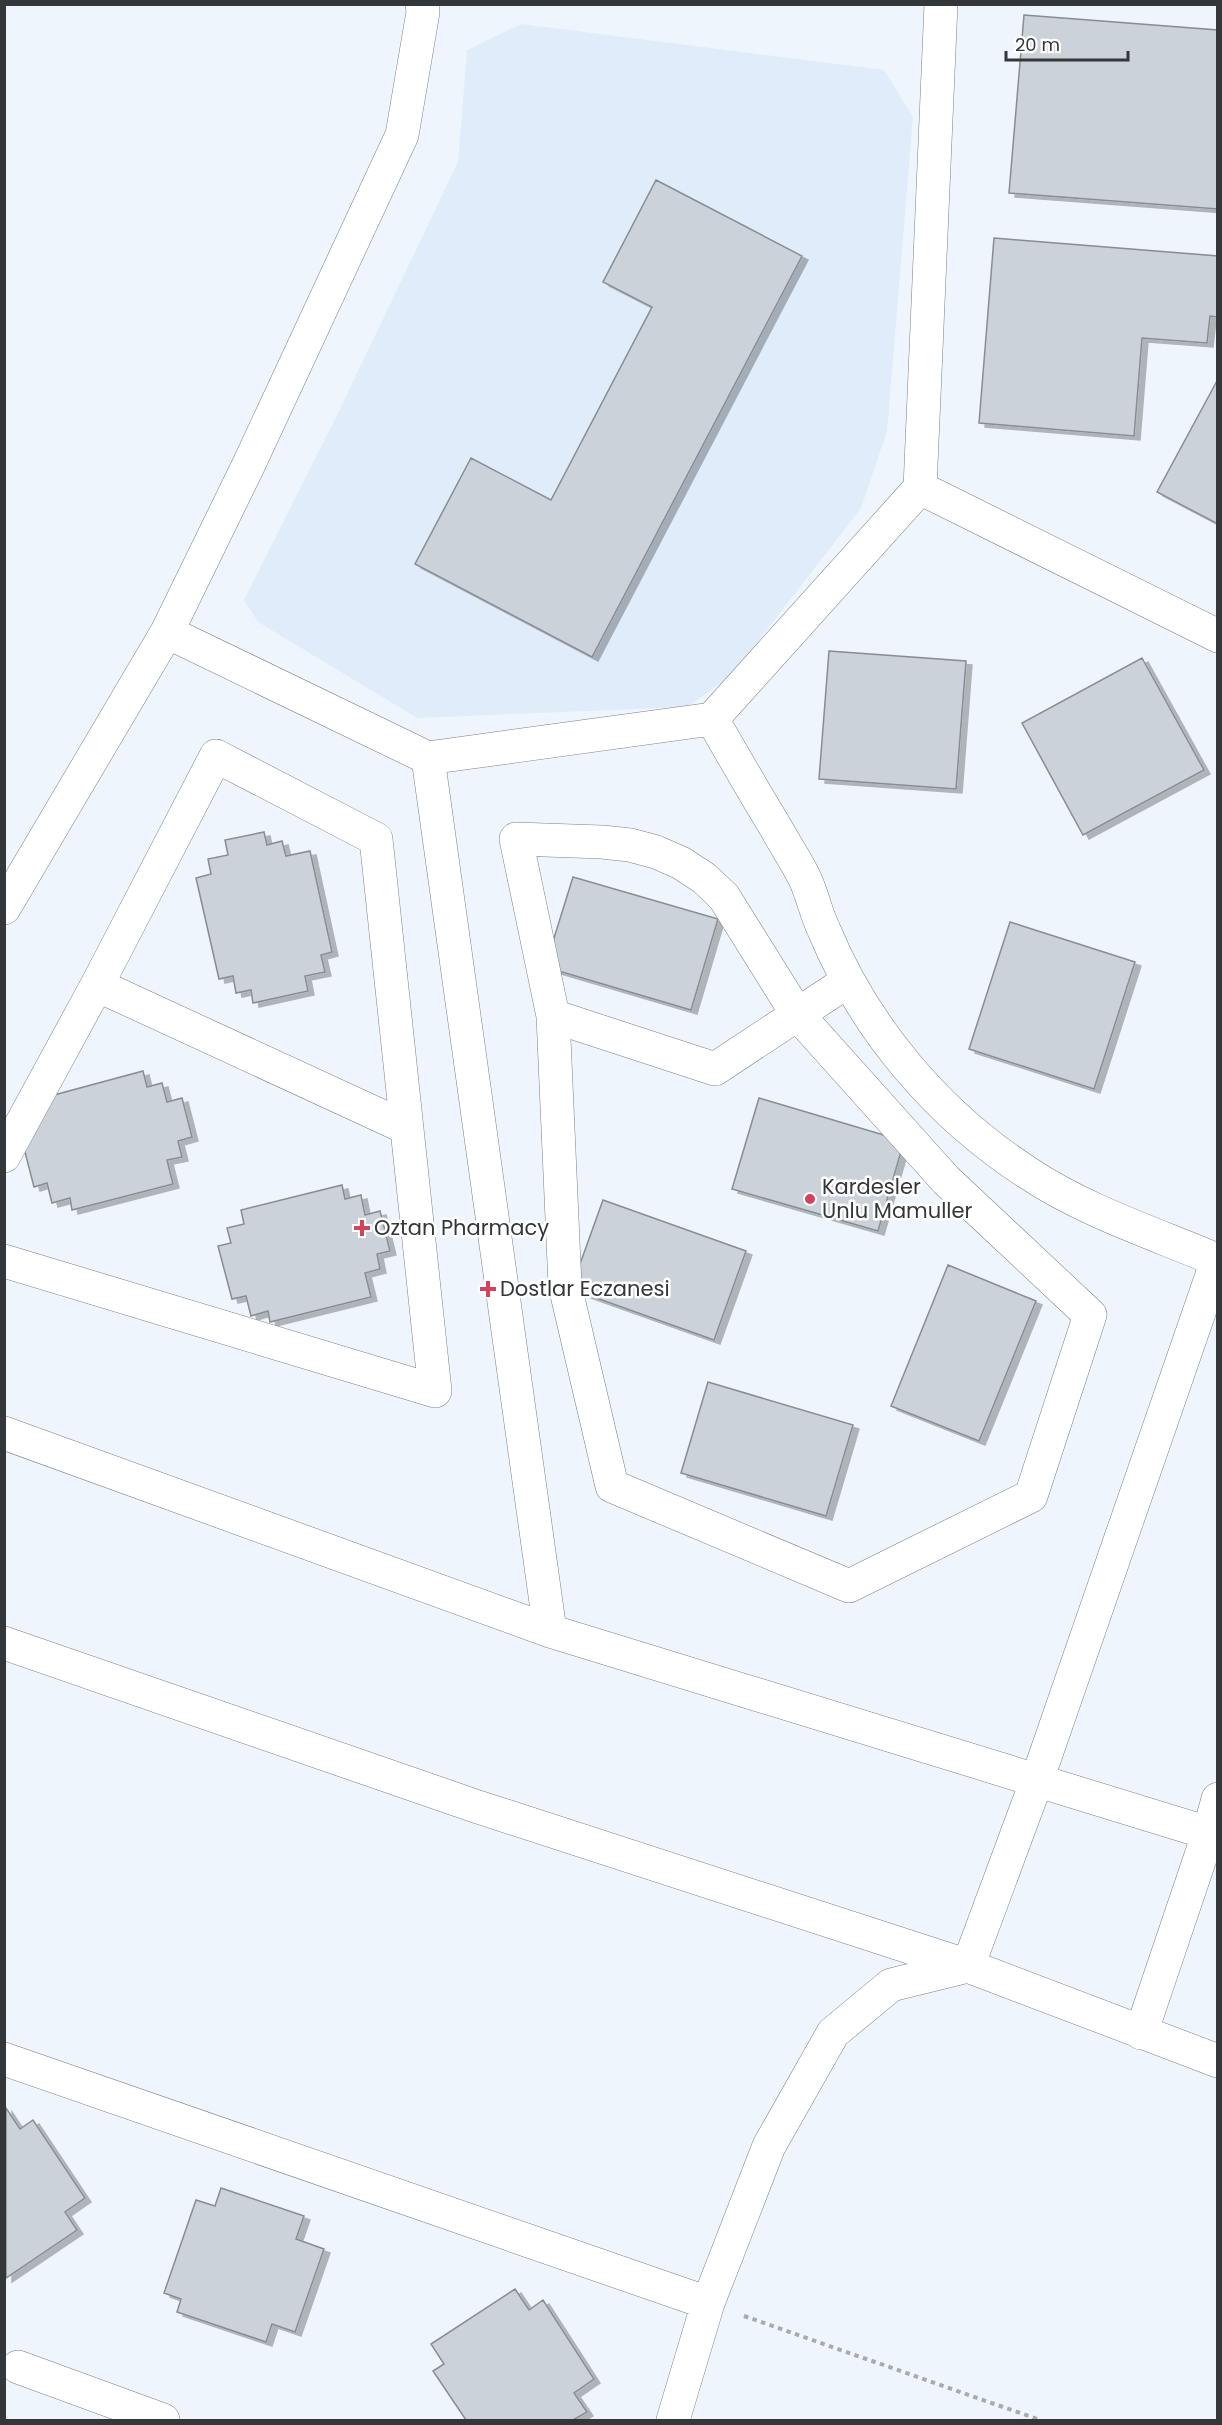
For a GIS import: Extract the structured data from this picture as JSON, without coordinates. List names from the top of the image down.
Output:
{
  "places": {
    "other": ["Kardesler Unlu Mamuller"],
    "health": ["Oztan Pharmacy", "Dostlar Eczanesi"]
  },
  "scale_bar": "20 m"
}
